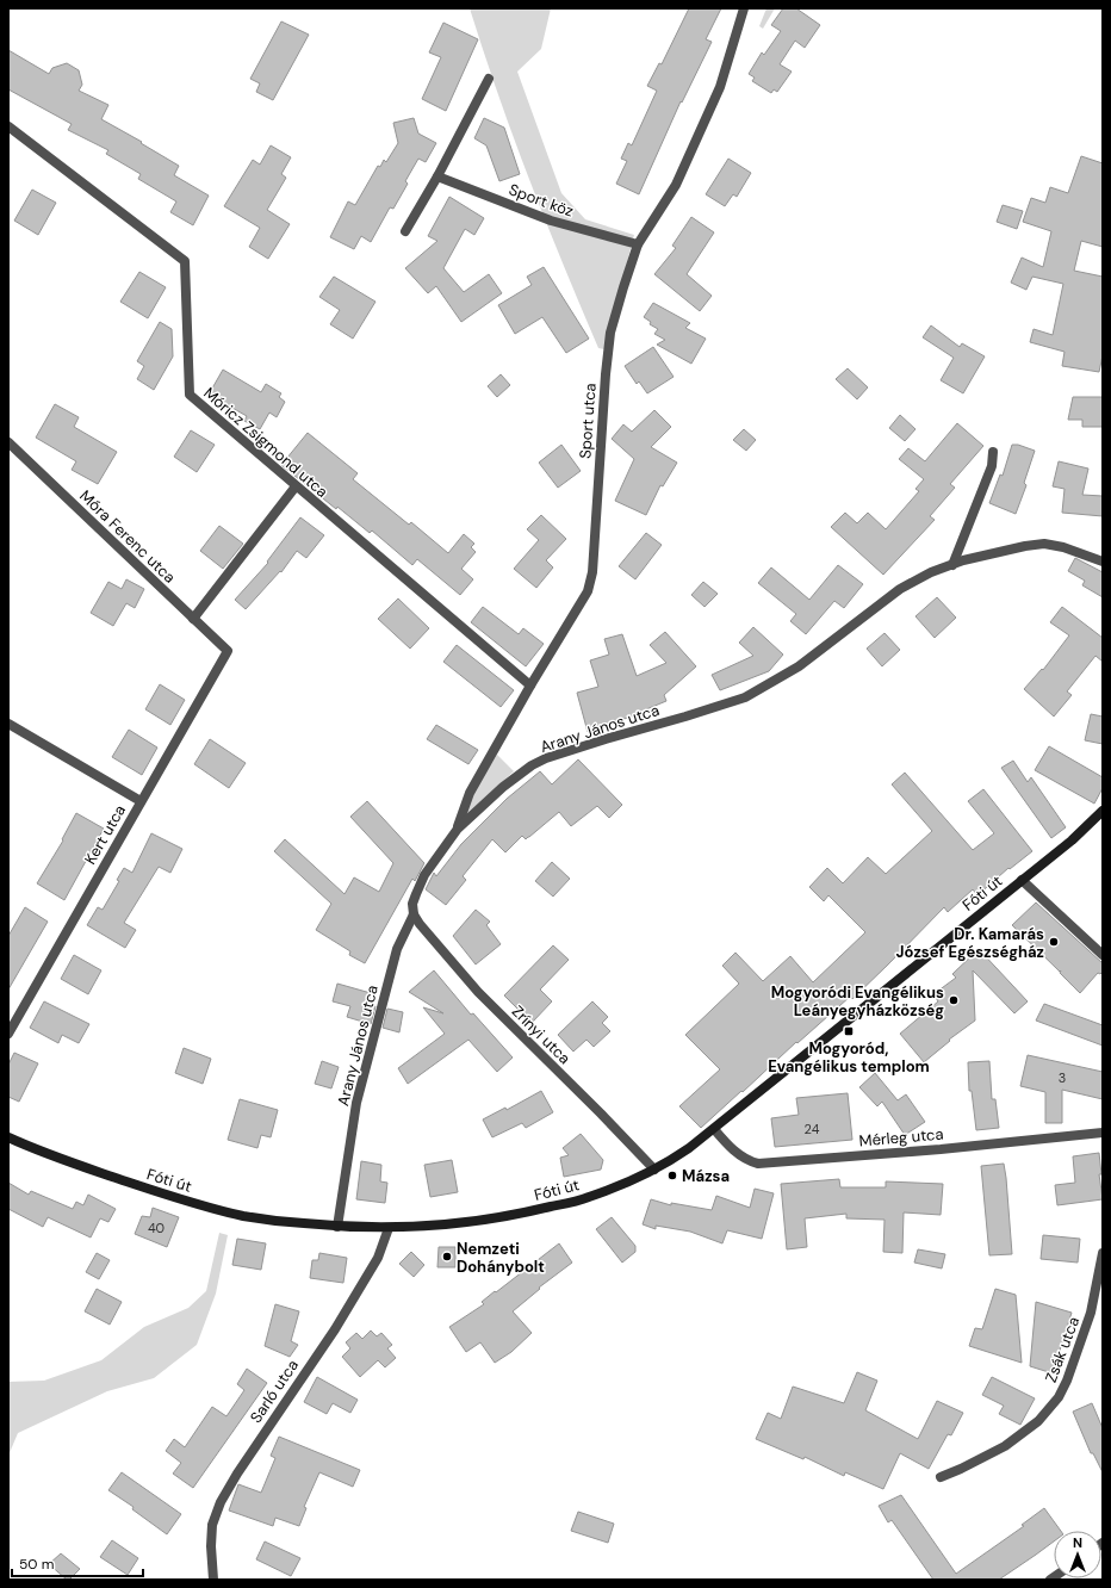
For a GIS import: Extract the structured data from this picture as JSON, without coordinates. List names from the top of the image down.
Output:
{
  "streets": {
    "main road": ["Fóti út"],
    "street": [
      "Sport köz",
      "Sport utca",
      "Móricz Zsigmond utca",
      "Móra Ferenc utca",
      "Arany János utca",
      "Kert utca",
      "Zrínyi utca",
      "Mérleg utca",
      "Zsák utca",
      "Sarló utca"
    ]
  },
  "crossings": [
    ["Sport köz", "Sport utca"],
    ["Sport utca", "Móricz Zsigmond utca"],
    ["Sport utca", "Arany János utca"],
    ["Móra Ferenc utca", "Kert utca"],
    ["Arany János utca", "Fóti út"],
    ["Arany János utca", "Zrínyi utca"],
    ["Fóti út", "Zrínyi utca"],
    ["Fóti út", "Mérleg utca"],
    ["Fóti út", "Sarló utca"]
  ],
  "places": {
    "other": [
      "Dr. Kamarás József Egészségház",
      "Mogyoródi Evangélikus Leányegyházközség",
      "Mázsa",
      "Nemzeti Dohánybolt"
    ],
    "transit": ["Mogyoród, Evangélikus templom"]
  },
  "house_numbers": ["3", "24", "40"],
  "scale_bar": "50 m",
  "north": "top"
}
